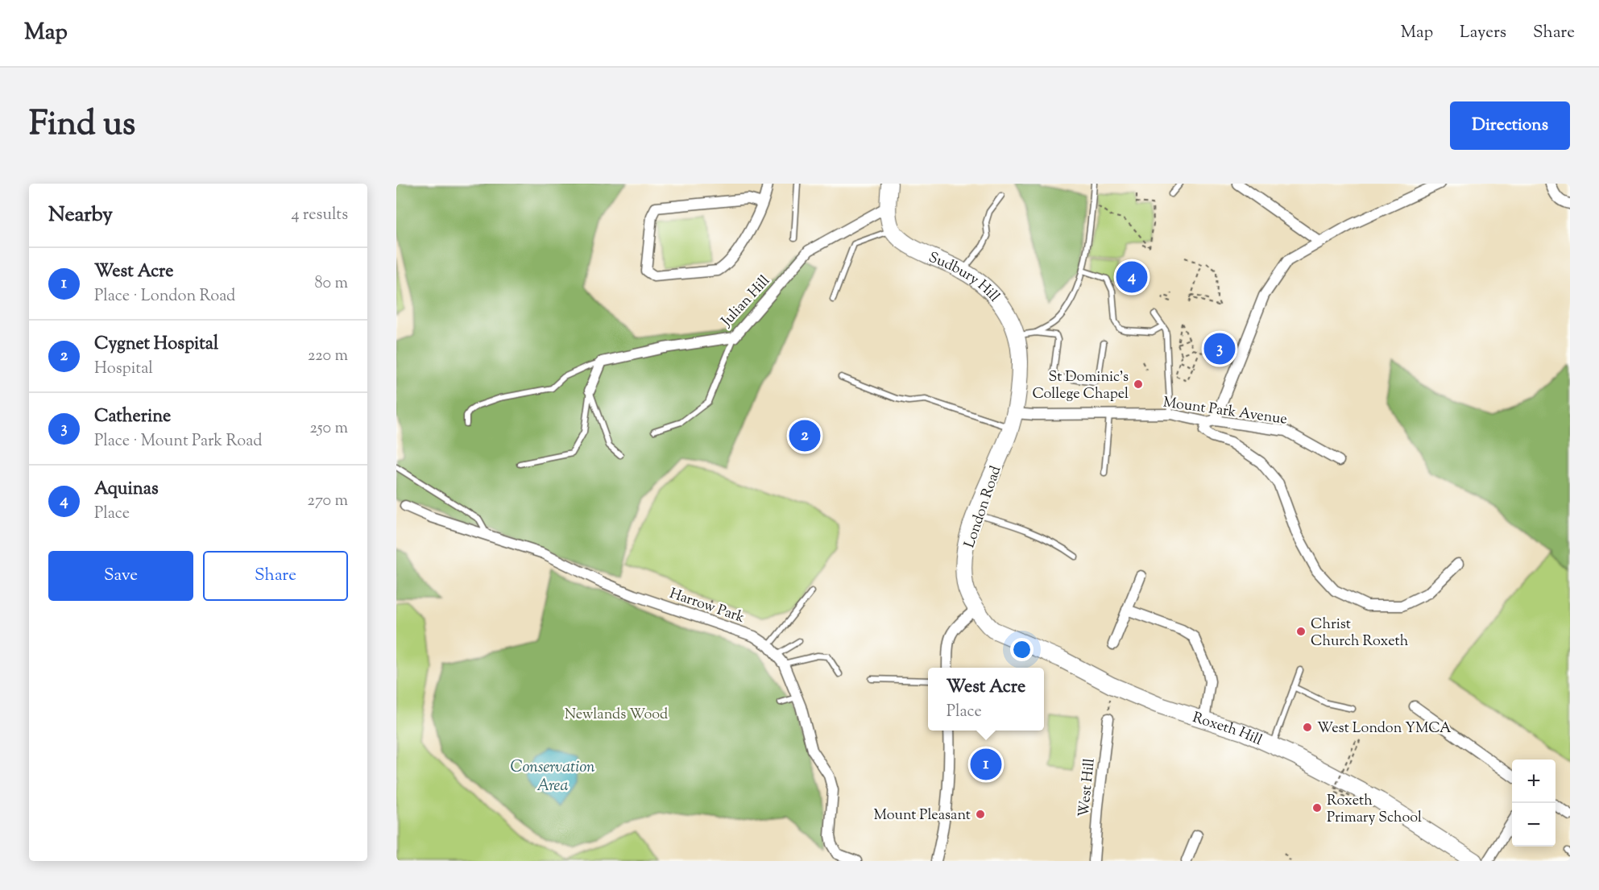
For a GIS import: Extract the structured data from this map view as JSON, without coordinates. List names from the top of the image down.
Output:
{
  "streets": {
    "main road": ["Sudbury Hill", "London Road", "Roxeth Hill"],
    "street": [
      "Julian Hill",
      "Mount Park Avenue",
      "Harrow Park",
      "West Hill"
    ]
  },
  "crossings": [
    ["Sudbury Hill", "London Road"],
    ["Mount Park Avenue", "London Road"],
    ["London Road", "Roxeth Hill"]
  ],
  "water": ["Conservation Area"],
  "parks": ["Newlands Wood"],
  "places": [
    "St Dominic's College Chapel",
    "Christ Church Roxeth",
    "West London YMCA",
    "Roxeth Primary School",
    "Mount Pleasant"
  ],
  "page": {
    "header": "Map",
    "nav": ["Map", "Layers", "Share"],
    "title": "Find us",
    "buttons": [
      "Directions",
      ["Save", "Share"]
    ],
    "heading": ["Nearby", "4 results"],
    "list": [
      {
        "mark": "1",
        "name": "West Acre",
        "note": "Place · London Road",
        "value": "80 m"
      },
      {
        "mark": "2",
        "name": "Cygnet Hospital",
        "note": "Hospital",
        "value": "220 m"
      },
      {
        "mark": "3",
        "name": "Catherine",
        "note": "Place · Mount Park Road",
        "value": "250 m"
      },
      {
        "mark": "4",
        "name": "Aquinas",
        "note": "Place",
        "value": "270 m"
      }
    ],
    "pins": [
      "4",
      "3",
      "2",
      "1"
    ],
    "popup": ["West Acre", "Place"],
    "map_buttons": ["+", "−"]
  }
}
